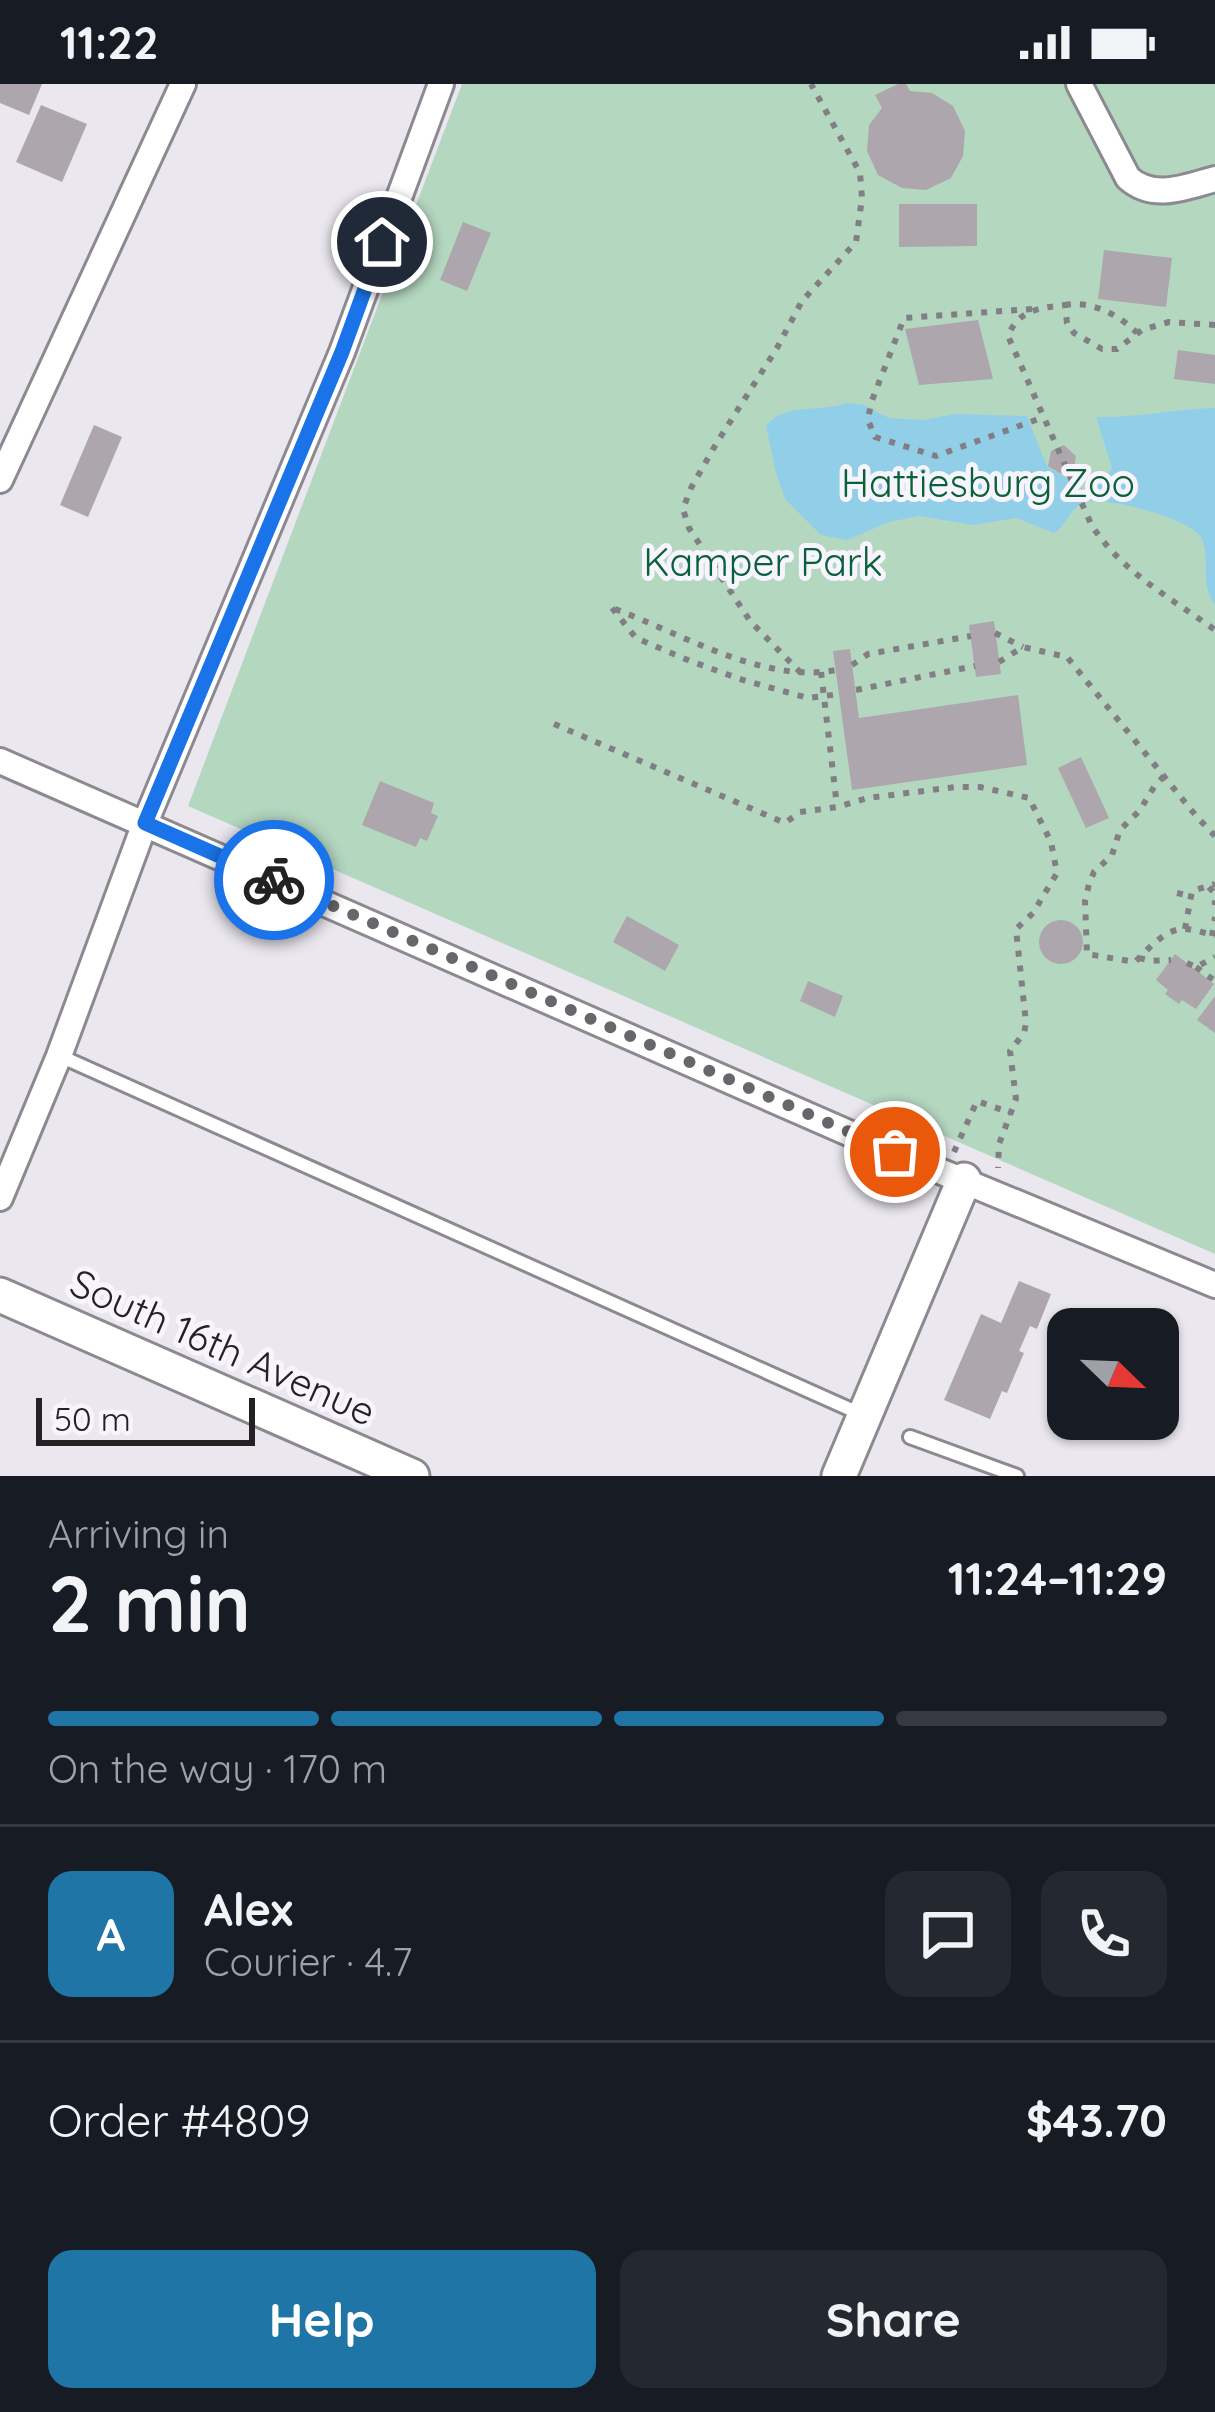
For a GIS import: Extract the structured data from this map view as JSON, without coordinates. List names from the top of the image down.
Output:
{
  "streets": {
    "main road": ["South 16th Avenue"]
  },
  "parks": ["Hattiesburg Zoo", "Kamper Park"],
  "scale_bar": "50 m",
  "north": "bottom right",
  "page": {
    "status": "11:22",
    "scale": "50 m",
    "heading": ["2 min", "Arriving in", "11:24–11:29"],
    "panel": [
      "Alex",
      "Courier · 4.7",
      "Order #4809",
      "$43.70"
    ],
    "bar": "On the way · 170 m",
    "round": "A",
    "buttons": ["Help", "Share"]
  }
}
